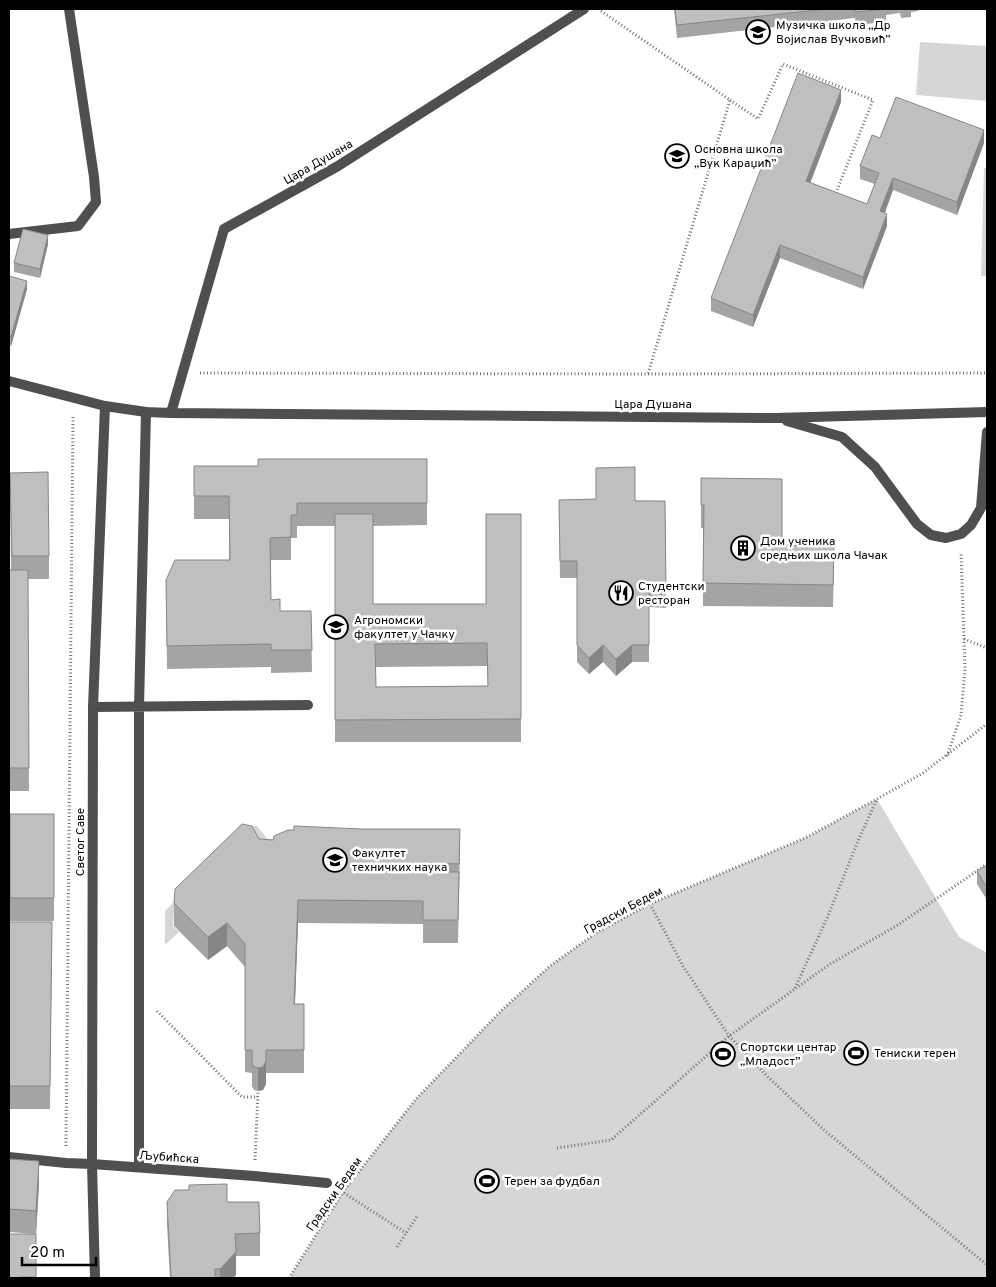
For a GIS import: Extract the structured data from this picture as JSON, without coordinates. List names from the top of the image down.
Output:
{
  "streets": {
    "street": ["Цара Душана", "Светог Саве", "Љубићска"],
    "path": ["Градски Бедем"]
  },
  "crossings": [
    ["Цара Душана", "Светог Саве"],
    ["Светог Саве", "Љубићска"]
  ],
  "places": {
    "school or university": [
      "Музичка школа „Др Војислав Вучковић”",
      "Основна школа „Вук Караџић”",
      "Агрономски факултет у Чачку",
      "Факултет техничких наука"
    ],
    "building": ["Дом ученика средњих школа Чачак"],
    "restaurant": ["Студентски ресторан"],
    "sports": ["Тениски терен", "Спортски центар „Младост”", "Терен за фудбал"]
  },
  "scale_bar": "20 m"
}
